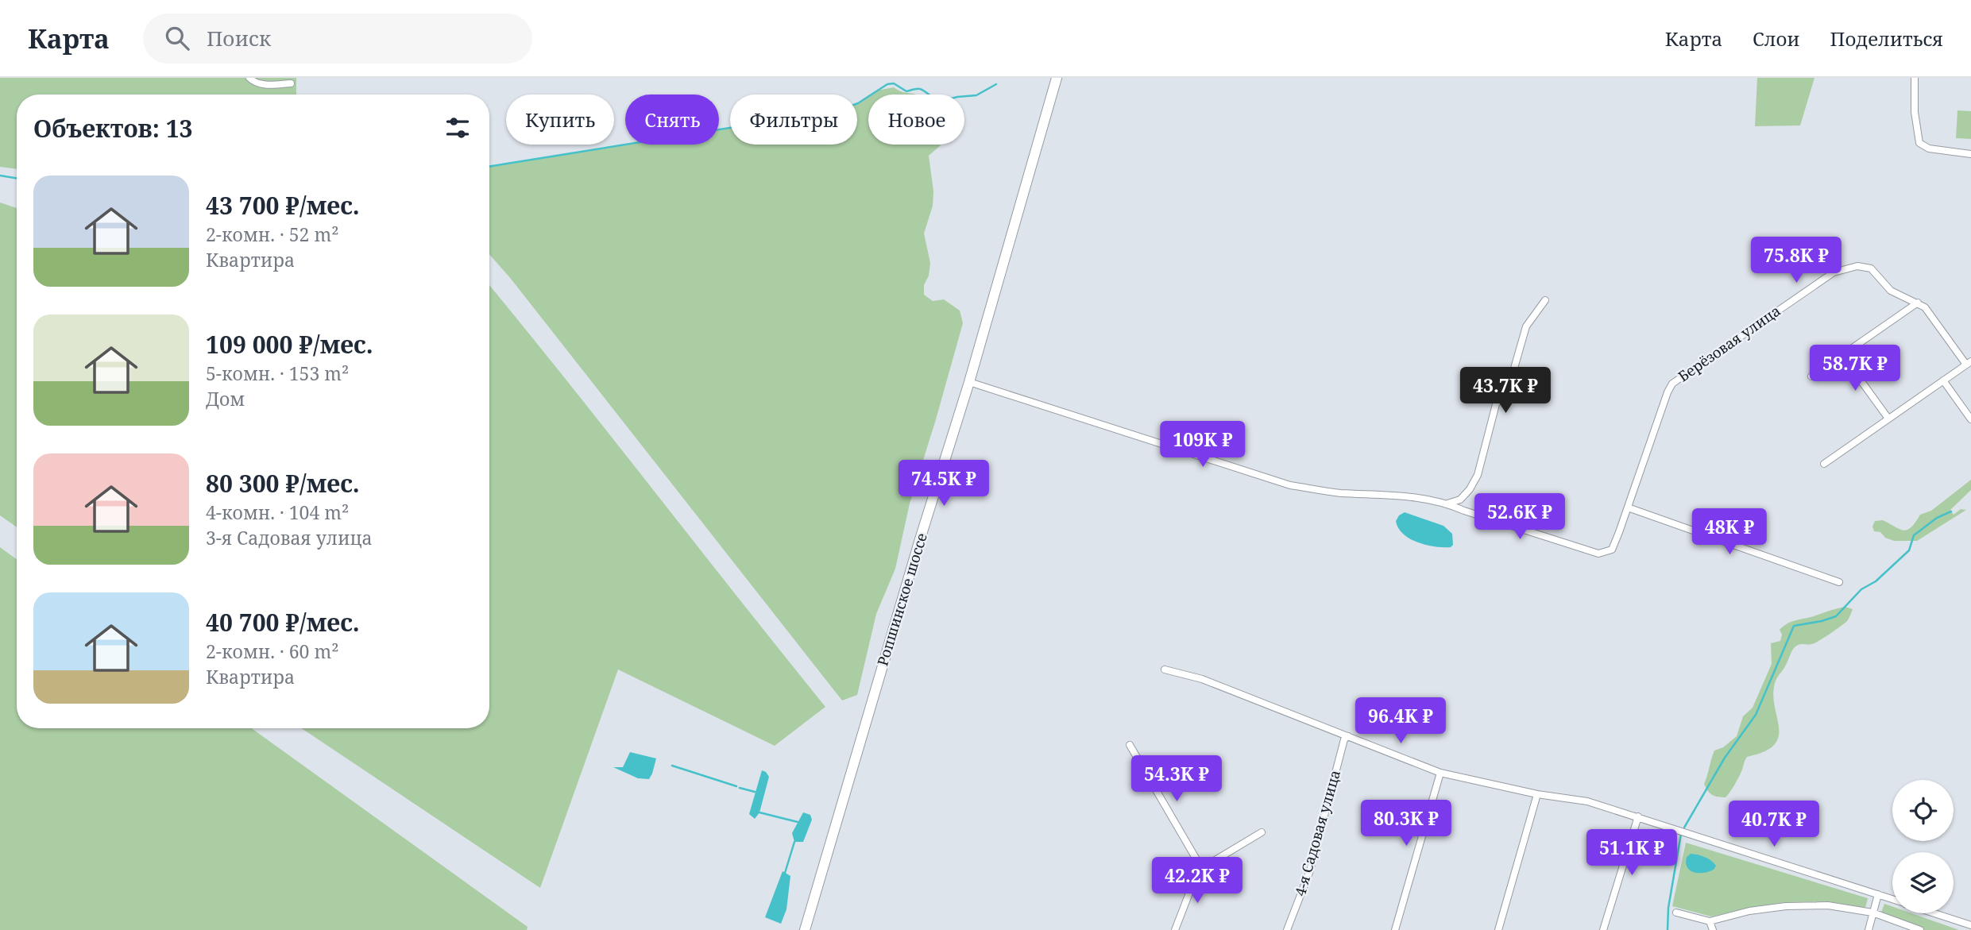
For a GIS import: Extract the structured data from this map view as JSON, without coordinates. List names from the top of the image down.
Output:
{
  "streets": {
    "main road": ["Ропшинское шоссе"],
    "street": ["Берёзовая улица", "4-я Садовая улица"]
  },
  "page": {
    "header": "Карта",
    "search": "Поиск",
    "nav": ["Карта", "Слои", "Поделиться"],
    "chip": [
      "Купить",
      "Снять",
      "Фильтры",
      "Новое"
    ],
    "heading": "Объектов: 13",
    "list": [
      {
        "name": "43 700 ₽/мес.",
        "note": "2-комн. · 52 m² · Квартира"
      },
      {
        "name": "109 000 ₽/мес.",
        "note": "5-комн. · 153 m² · Дом"
      },
      {
        "name": "80 300 ₽/мес.",
        "note": "4-комн. · 104 m² · 3-я Садовая улица"
      },
      {
        "name": "40 700 ₽/мес.",
        "note": "2-комн. · 60 m² · Квартира"
      }
    ],
    "price": [
      "75.8K ₽",
      "58.7K ₽",
      "43.7K ₽",
      "109K ₽",
      "74.5K ₽",
      "52.6K ₽",
      "48K ₽",
      "96.4K ₽",
      "54.3K ₽",
      "80.3K ₽",
      "40.7K ₽",
      "51.1K ₽",
      "42.2K ₽"
    ]
  }
}
